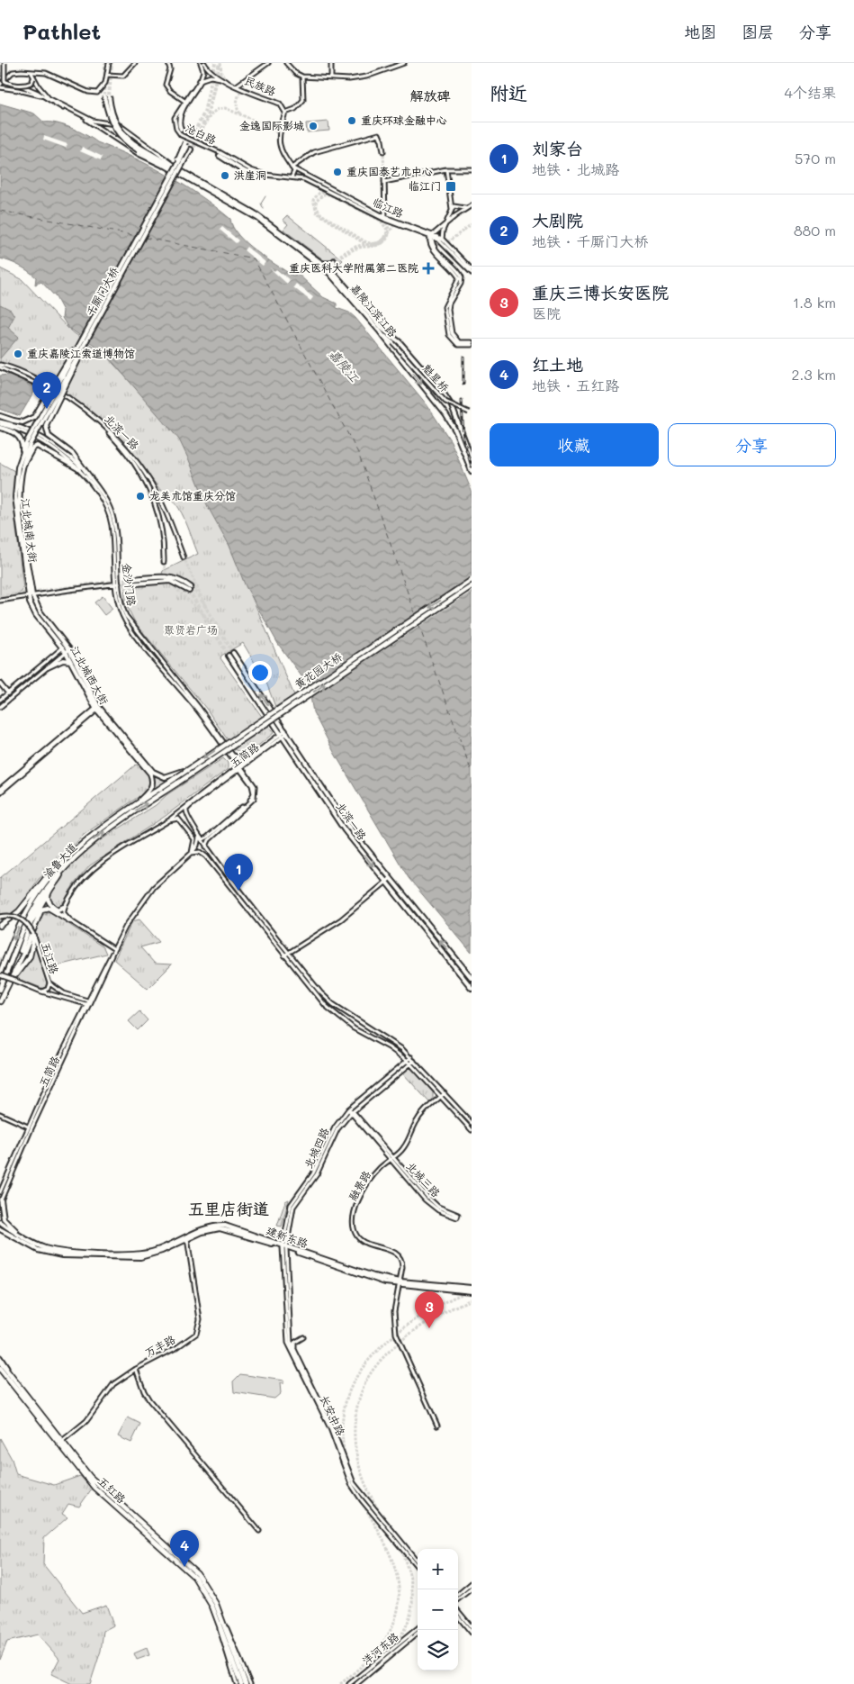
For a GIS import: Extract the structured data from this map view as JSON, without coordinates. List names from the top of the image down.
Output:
{
  "streets": {
    "highway": ["黄花园大桥", "渝鲁大道", "五红路"],
    "main road": [
      "民族路",
      "沧白路",
      "临江路",
      "千厮门大桥",
      "嘉陵江滨江路",
      "魁星桥",
      "北滨一路",
      "江北城南大街",
      "金沙门路",
      "江北城西大街",
      "五简路",
      "五江路",
      "北城四路",
      "北城三路",
      "融景路",
      "建新东路",
      "万丰路",
      "长安中路",
      "洋河东路"
    ]
  },
  "crossings": [
    ["民族路", "沧白路"],
    ["沧白路", "临江路"],
    ["千厮门大桥", "嘉陵江滨江路"],
    ["千厮门大桥", "江北城南大街"],
    ["嘉陵江滨江路", "魁星桥"],
    ["北滨一路", "五简路"],
    ["江北城南大街", "江北城西大街"],
    ["金沙门路", "五简路"],
    ["黄花园大桥", "江北城西大街"],
    ["黄花园大桥", "渝鲁大道"],
    ["江北城西大街", "渝鲁大道"],
    ["五简路", "五江路"],
    ["北城四路", "北城三路"],
    ["北城四路", "建新东路"],
    ["北城四路", "长安中路"],
    ["北城三路", "融景路"],
    ["融景路", "建新东路"],
    ["建新东路", "万丰路"],
    ["建新东路", "长安中路"],
    ["万丰路", "五红路"]
  ],
  "districts": ["解放碑", "五里店街道"],
  "water": ["嘉陵江"],
  "parks": ["聚贤岩广场"],
  "places": {
    "other": [
      "重庆环球金融中心",
      "金逸国际影城",
      "重庆国泰艺术中心",
      "洪崖洞",
      "重庆嘉陵江索道博物馆",
      "龙美术馆重庆分馆"
    ],
    "transit": ["临江门"],
    "health": ["重庆医科大学附属第二医院"]
  },
  "page": {
    "header": "Pathlet",
    "nav": ["地图", "图层", "分享"],
    "heading": ["附近", "4个结果"],
    "list": [
      {
        "mark": "1",
        "name": "刘家台",
        "note": "地铁 · 北城路",
        "value": "570 m"
      },
      {
        "mark": "2",
        "name": "大剧院",
        "note": "地铁 · 千厮门大桥",
        "value": "880 m"
      },
      {
        "mark": "3",
        "name": "重庆三博长安医院",
        "note": "医院",
        "value": "1.8 km"
      },
      {
        "mark": "4",
        "name": "红土地",
        "note": "地铁 · 五红路",
        "value": "2.3 km"
      }
    ],
    "pins": [
      "2",
      "1",
      "3",
      "4"
    ],
    "buttons": ["收藏", "分享"],
    "map_buttons": ["+", "−"]
  }
}
